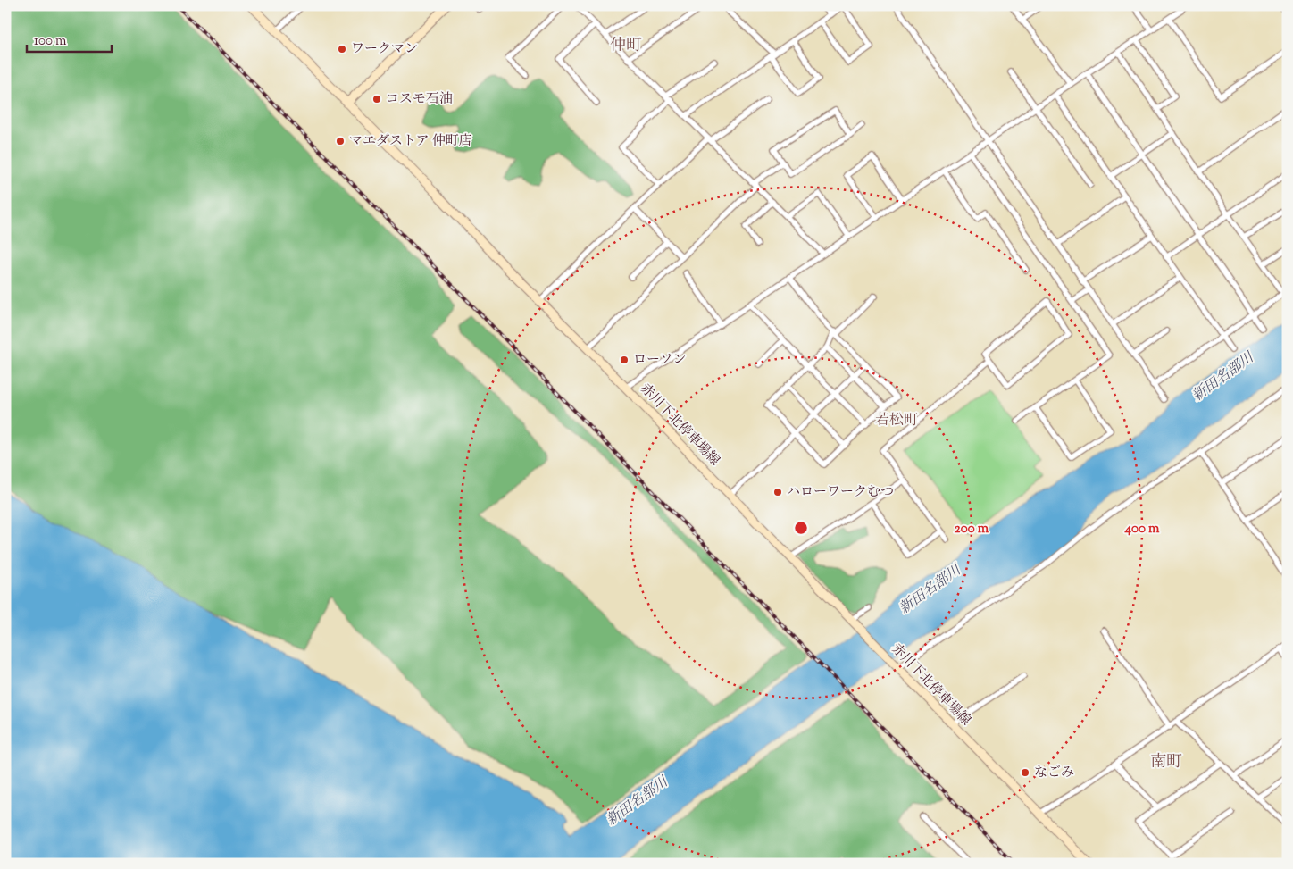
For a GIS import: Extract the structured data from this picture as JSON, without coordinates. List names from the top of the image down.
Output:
{
  "streets": {
    "main road": ["赤川下北停車場線"]
  },
  "districts": ["仲町", "若松町", "南町"],
  "water": ["新田名部川"],
  "places": [
    "ワークマン",
    "コスモ石油",
    "マエダストア 仲町店",
    "ローソン",
    "ハローワークむつ",
    "なごみ"
  ],
  "scale_bar": "100 m",
  "rings": ["200 m", "400 m"]
}
